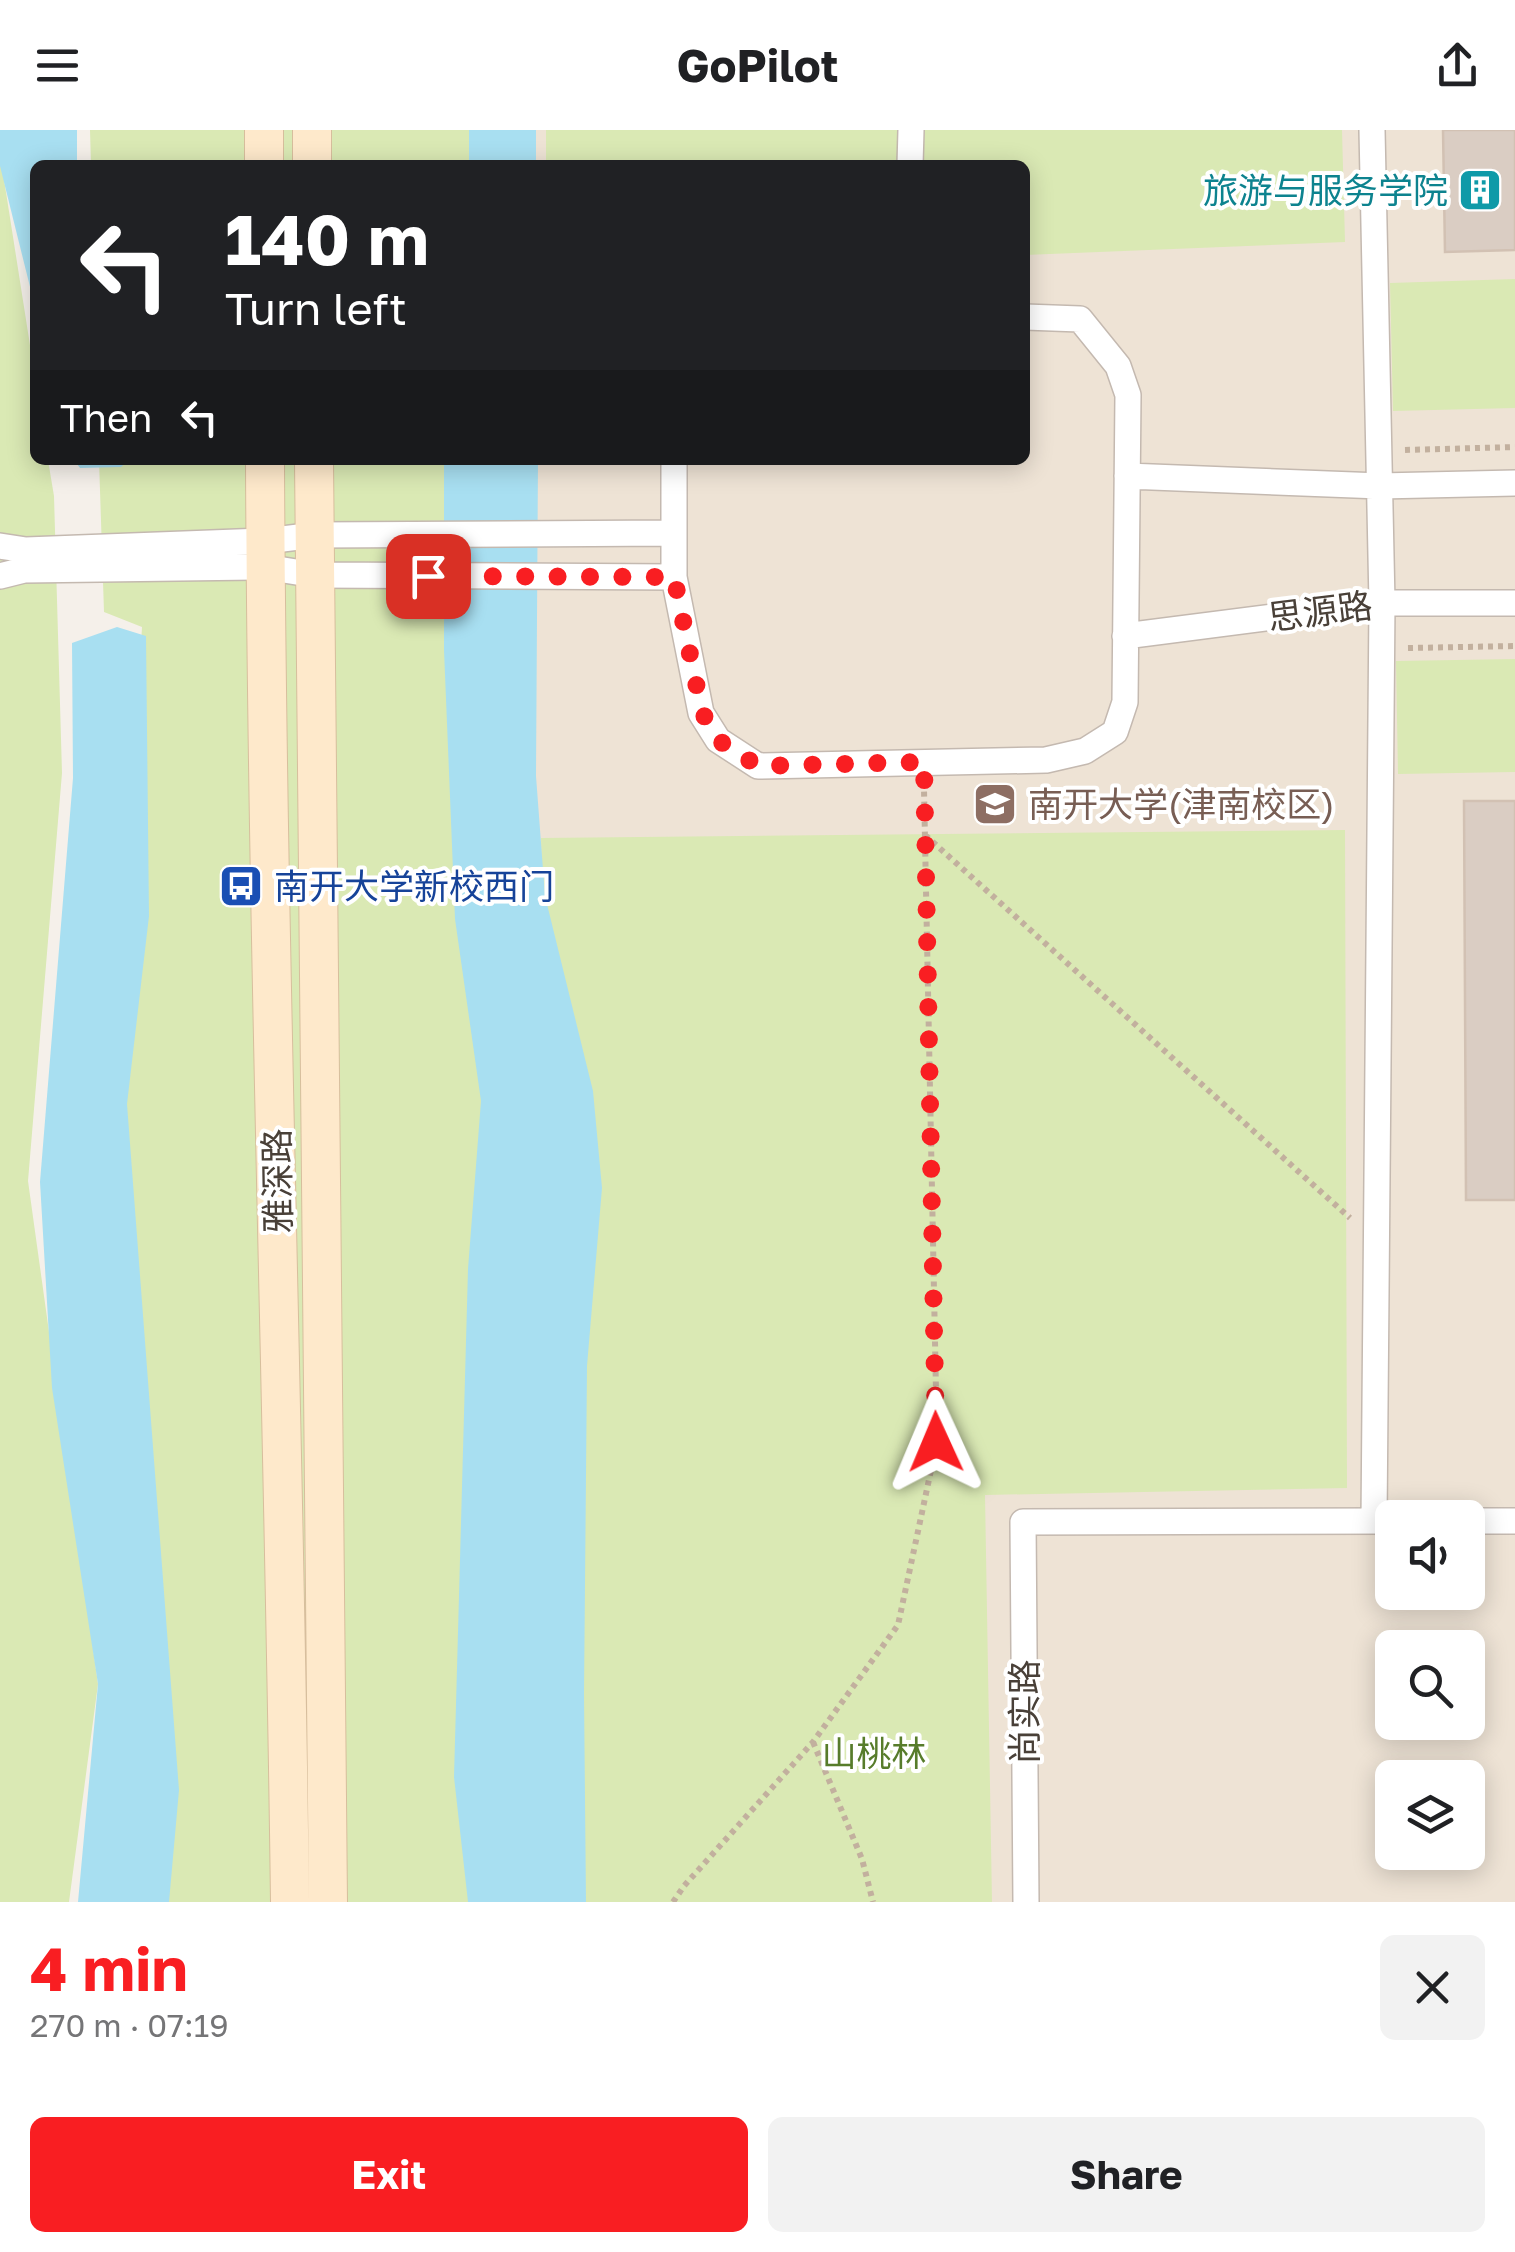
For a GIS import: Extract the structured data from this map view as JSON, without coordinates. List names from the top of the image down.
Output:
{
  "streets": {
    "main road": ["雅深路"],
    "street": ["思源路", "尚实路"]
  },
  "parks": ["山桃林"],
  "places": {
    "building": ["旅游与服务学院"],
    "school or university": ["南开大学(津南校区)"],
    "bus stop": ["南开大学新校西门"]
  },
  "page": {
    "header": "GoPilot",
    "turn": ["140 m", "Turn left"],
    "then": "Then",
    "heading": ["4 min", "270 m · 07:19"],
    "buttons": ["Exit", "Share"]
  }
}
